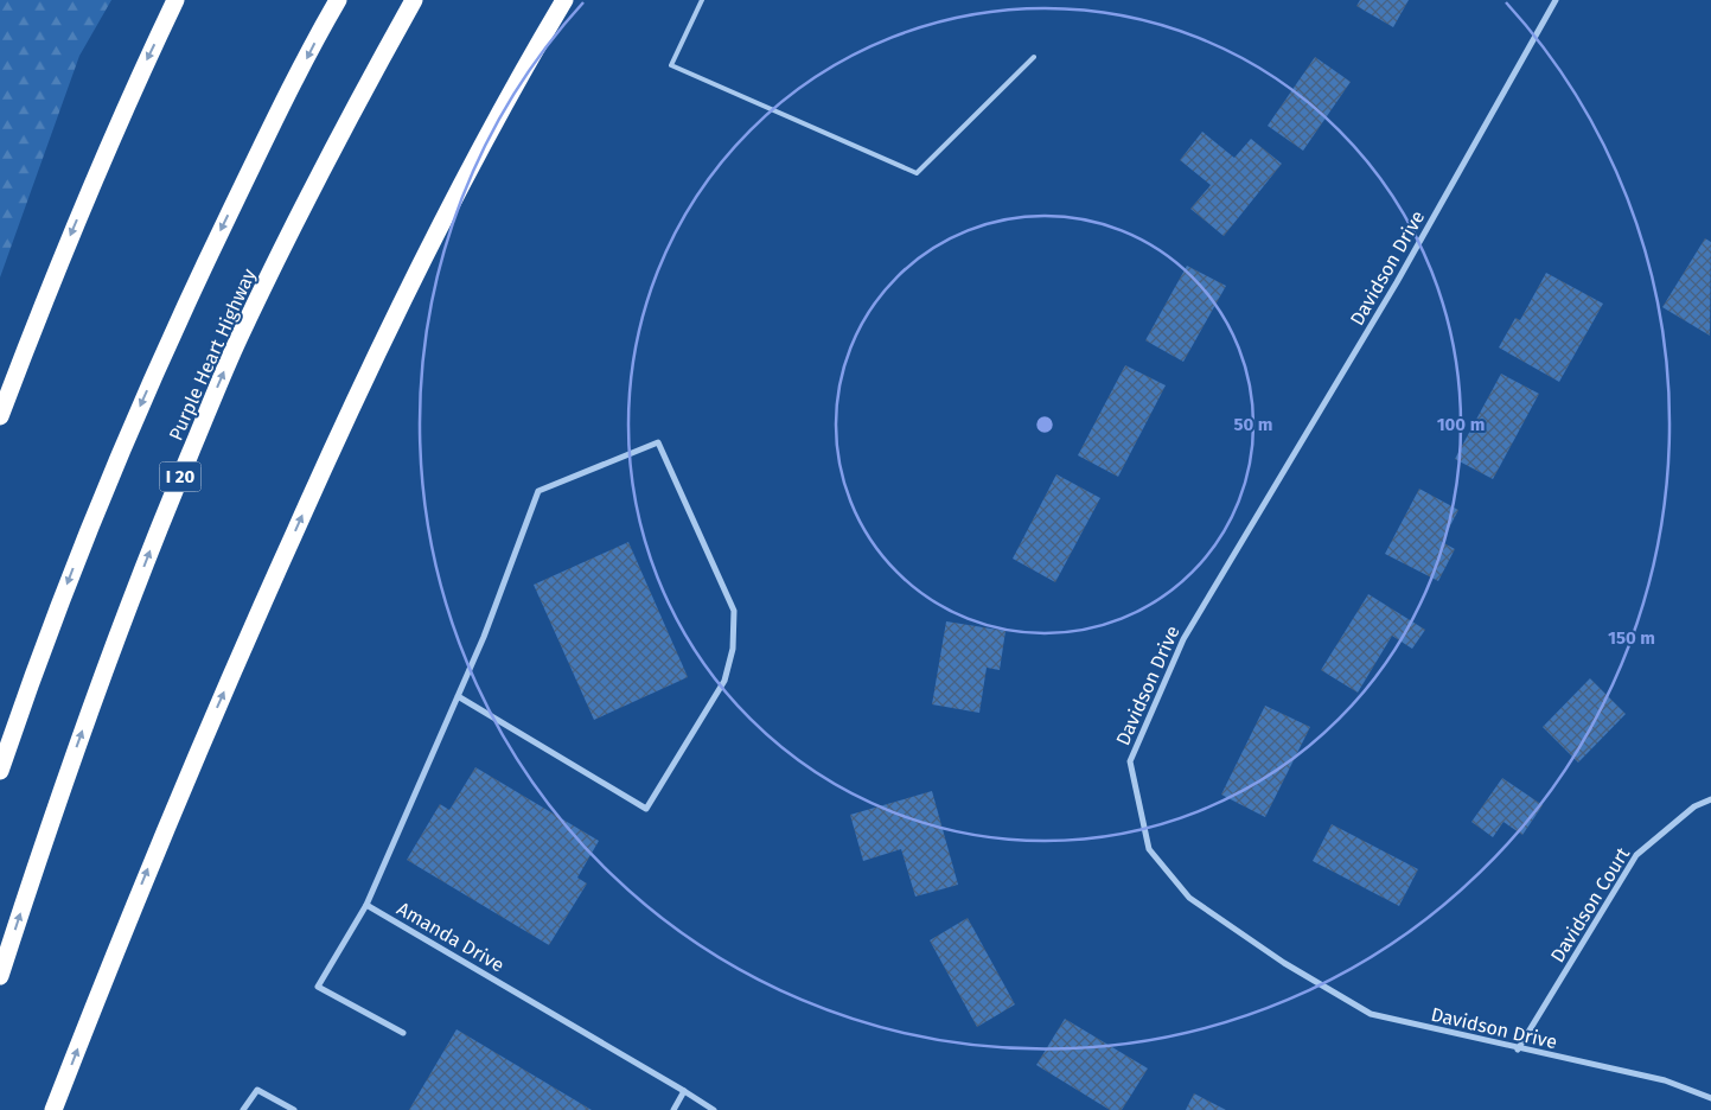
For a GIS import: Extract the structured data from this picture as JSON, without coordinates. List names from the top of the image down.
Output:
{
  "streets": {
    "highway": ["Purple Heart Highway", "I 20"],
    "street": ["Davidson Drive", "Davidson Court", "Amanda Drive"]
  },
  "crossings": [
    ["Davidson Drive", "Davidson Court"]
  ],
  "rings": ["50 m", "100 m", "150 m"]
}
